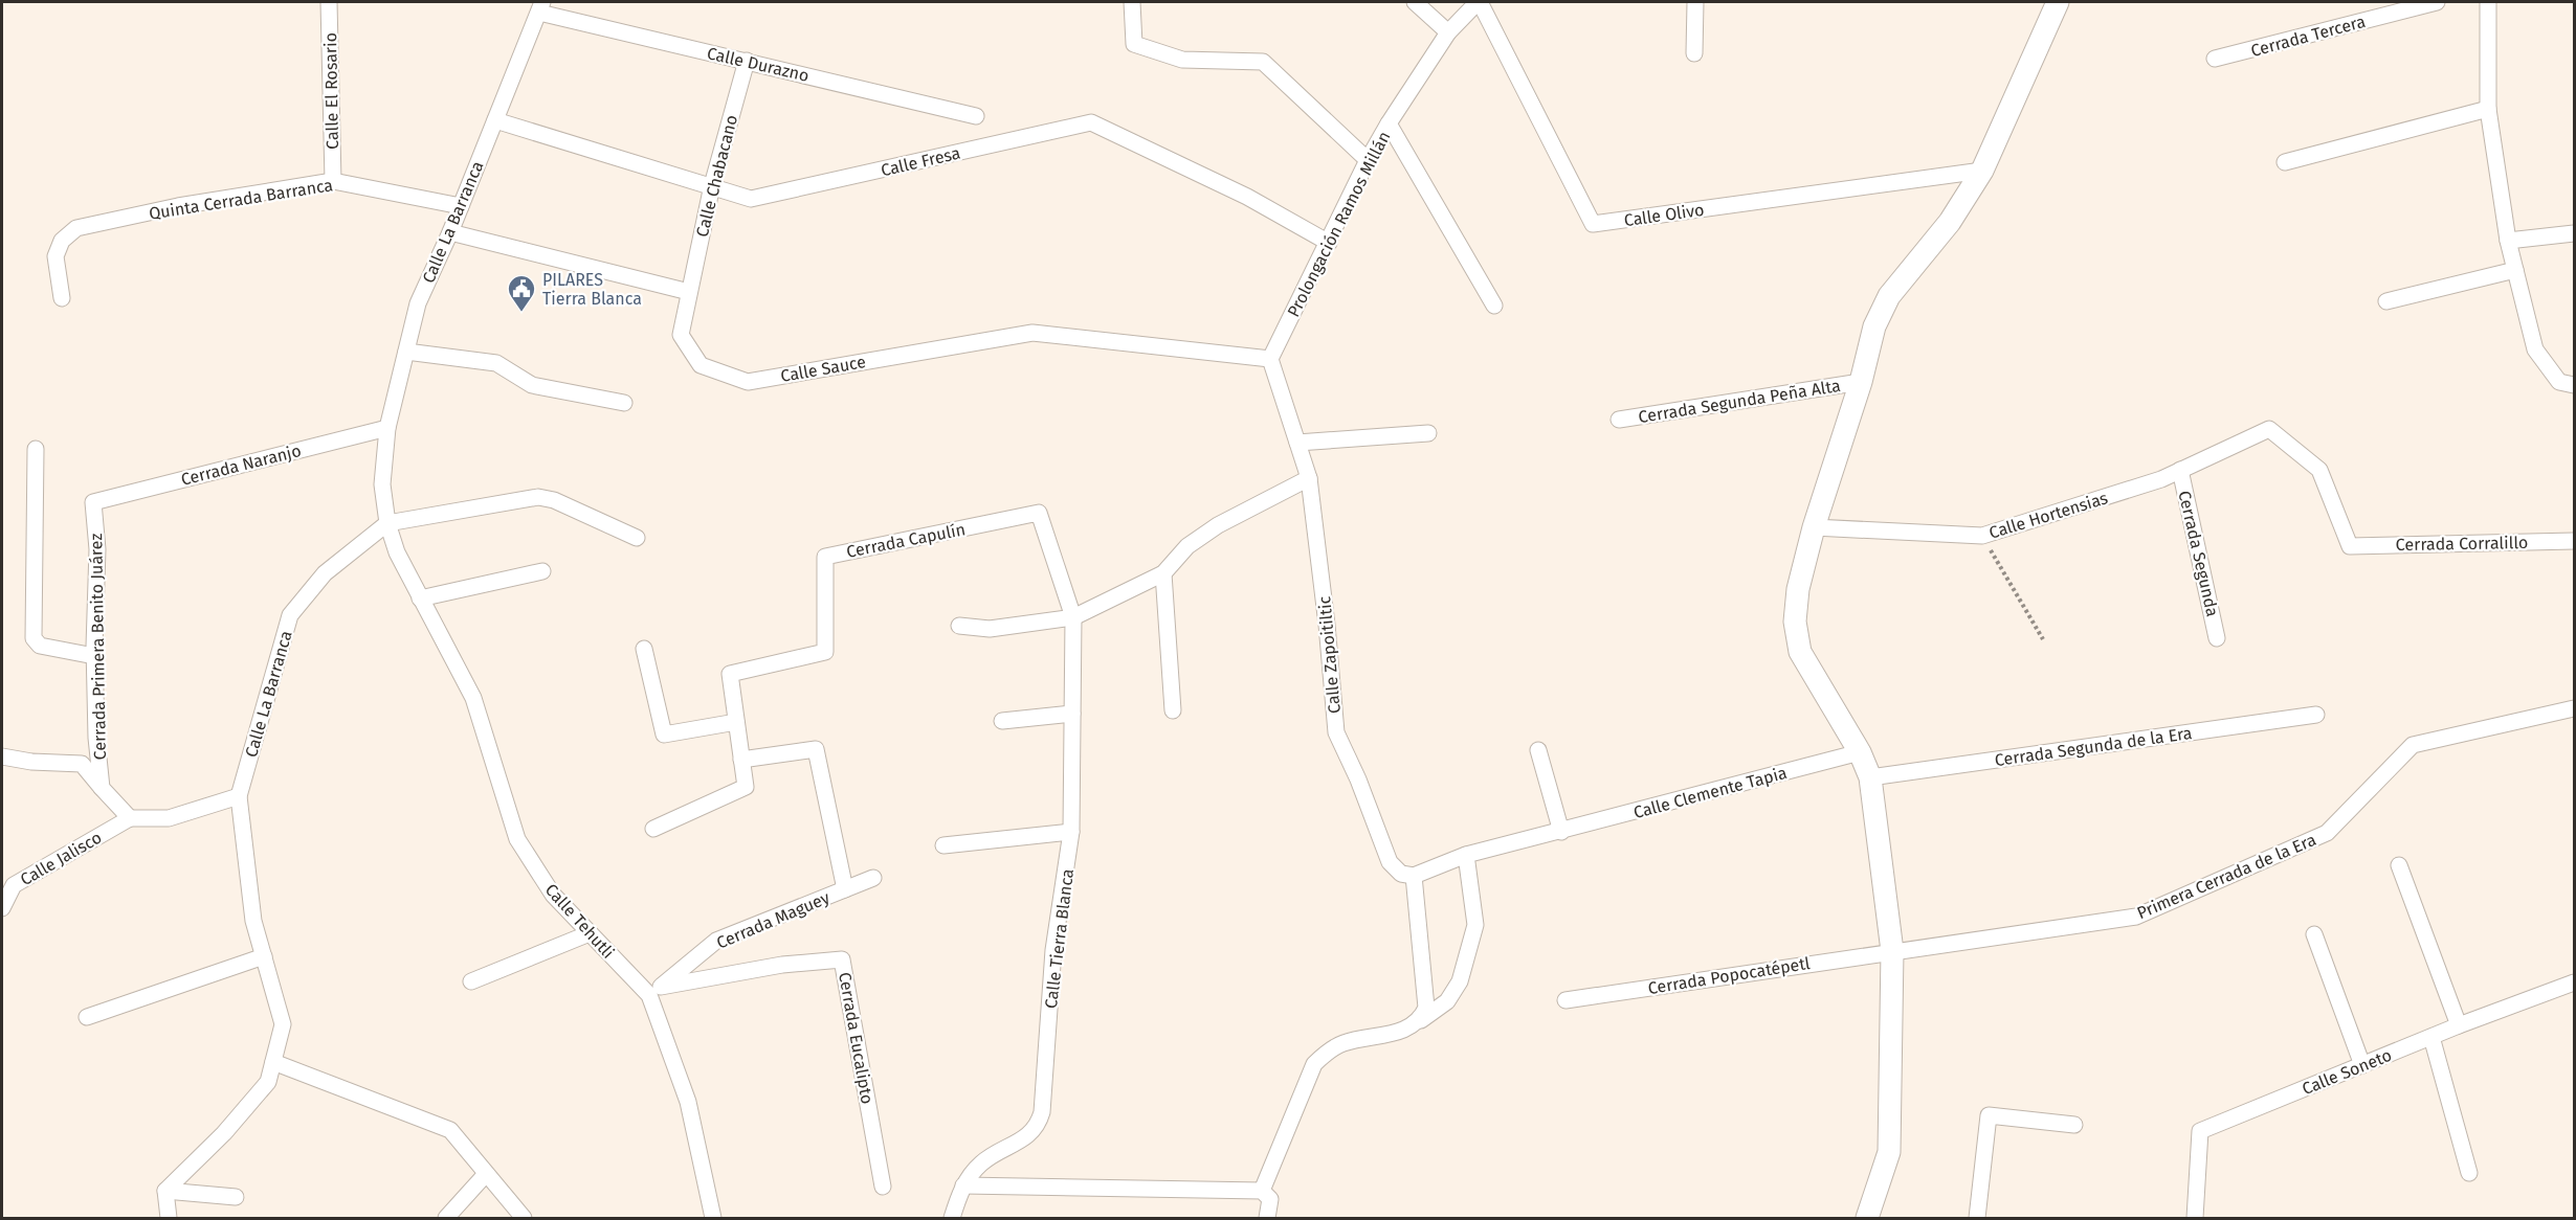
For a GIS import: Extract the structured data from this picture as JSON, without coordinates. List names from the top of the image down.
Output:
{
  "streets": {
    "street": [
      "Cerrada Tercera",
      "Calle Durazno",
      "Calle El Rosario",
      "Calle Fresa",
      "Calle Chabacano",
      "Quinta Cerrada Barranca",
      "Calle Olivo",
      "Calle La Barranca",
      "Prolongación Ramos Millán",
      "Calle Sauce",
      "Cerrada Segunda Peña Alta",
      "Cerrada Naranjo",
      "Calle Hortensias",
      "Cerrada Capulín",
      "Cerrada Corralillo",
      "Cerrada Segunda",
      "Cerrada Primera Benito Juárez",
      "Calle Zapoitiltic",
      "Cerrada Segunda de la Era",
      "Calle Clemente Tapia",
      "Calle Jalisco",
      "Primera Cerrada de la Era",
      "Cerrada Maguey",
      "Calle Tehutli",
      "Calle Tierra Blanca",
      "Cerrada Popocatépetl",
      "Cerrada Eucalipto",
      "Calle Soneto"
    ]
  },
  "crossings": [
    ["Calle Durazno", "Calle Chabacano"],
    ["Calle Durazno", "Calle La Barranca"],
    ["Calle El Rosario", "Quinta Cerrada Barranca"],
    ["Calle Fresa", "Calle Chabacano"],
    ["Calle Fresa", "Calle La Barranca"],
    ["Calle Fresa", "Prolongación Ramos Millán"],
    ["Calle Chabacano", "Calle Sauce"],
    ["Quinta Cerrada Barranca", "Calle La Barranca"],
    ["Calle Olivo", "Prolongación Ramos Millán"],
    ["Calle La Barranca", "Cerrada Naranjo"],
    ["Calle La Barranca", "Calle Tehutli"],
    ["Prolongación Ramos Millán", "Calle Sauce"],
    ["Prolongación Ramos Millán", "Calle Zapoitiltic"],
    ["Calle Sauce", "Calle Zapoitiltic"],
    ["Cerrada Naranjo", "Cerrada Primera Benito Juárez"],
    ["Calle Hortensias", "Cerrada Corralillo"],
    ["Calle Hortensias", "Cerrada Segunda"],
    ["Cerrada Capulín", "Calle Tierra Blanca"],
    ["Primera Cerrada de la Era", "Cerrada Popocatépetl"],
    ["Cerrada Maguey", "Calle Tehutli"],
    ["Cerrada Maguey", "Cerrada Eucalipto"],
    ["Calle Tehutli", "Cerrada Eucalipto"]
  ],
  "places": {
    "public building": ["PILARES Tierra Blanca"]
  }
}
